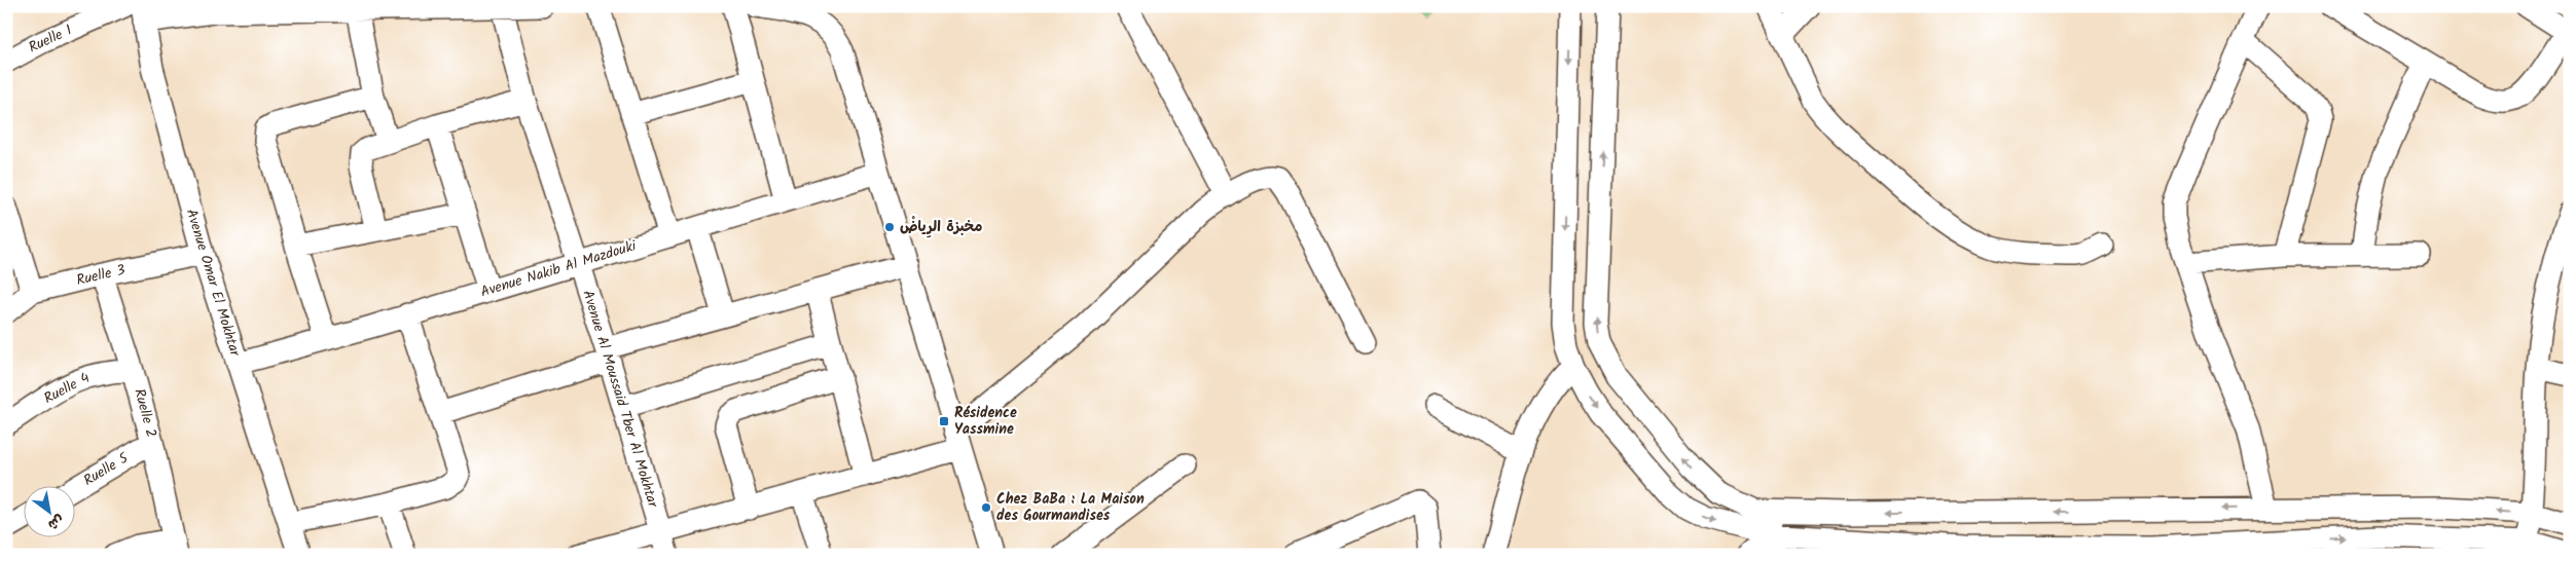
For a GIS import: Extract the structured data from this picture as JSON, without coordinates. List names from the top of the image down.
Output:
{
  "streets": {
    "street": [
      "Ruelle 1",
      "Avenue Nakib Al Mazdouki",
      "Ruelle 3",
      "Avenue Omar El Mokhtar",
      "Ruelle 4",
      "Avenue Al Moussaid Tber Al Mokhtar",
      "Ruelle 2",
      "Ruelle 5"
    ]
  },
  "crossings": [
    ["Avenue Nakib Al Mazdouki", "Avenue Omar El Mokhtar"],
    ["Avenue Nakib Al Mazdouki", "Avenue Al Moussaid Tber Al Mokhtar"],
    ["Ruelle 3", "Avenue Omar El Mokhtar"],
    ["Ruelle 3", "Ruelle 2"],
    ["Ruelle 4", "Ruelle 2"],
    ["Ruelle 2", "Ruelle 5"]
  ],
  "places": {
    "other": ["مخبزة الرِياضْ", "Chez BaBa : La Maison des Gourmandises"],
    "transit": ["Résidence Yassmine"]
  },
  "north": "bottom right"
}
